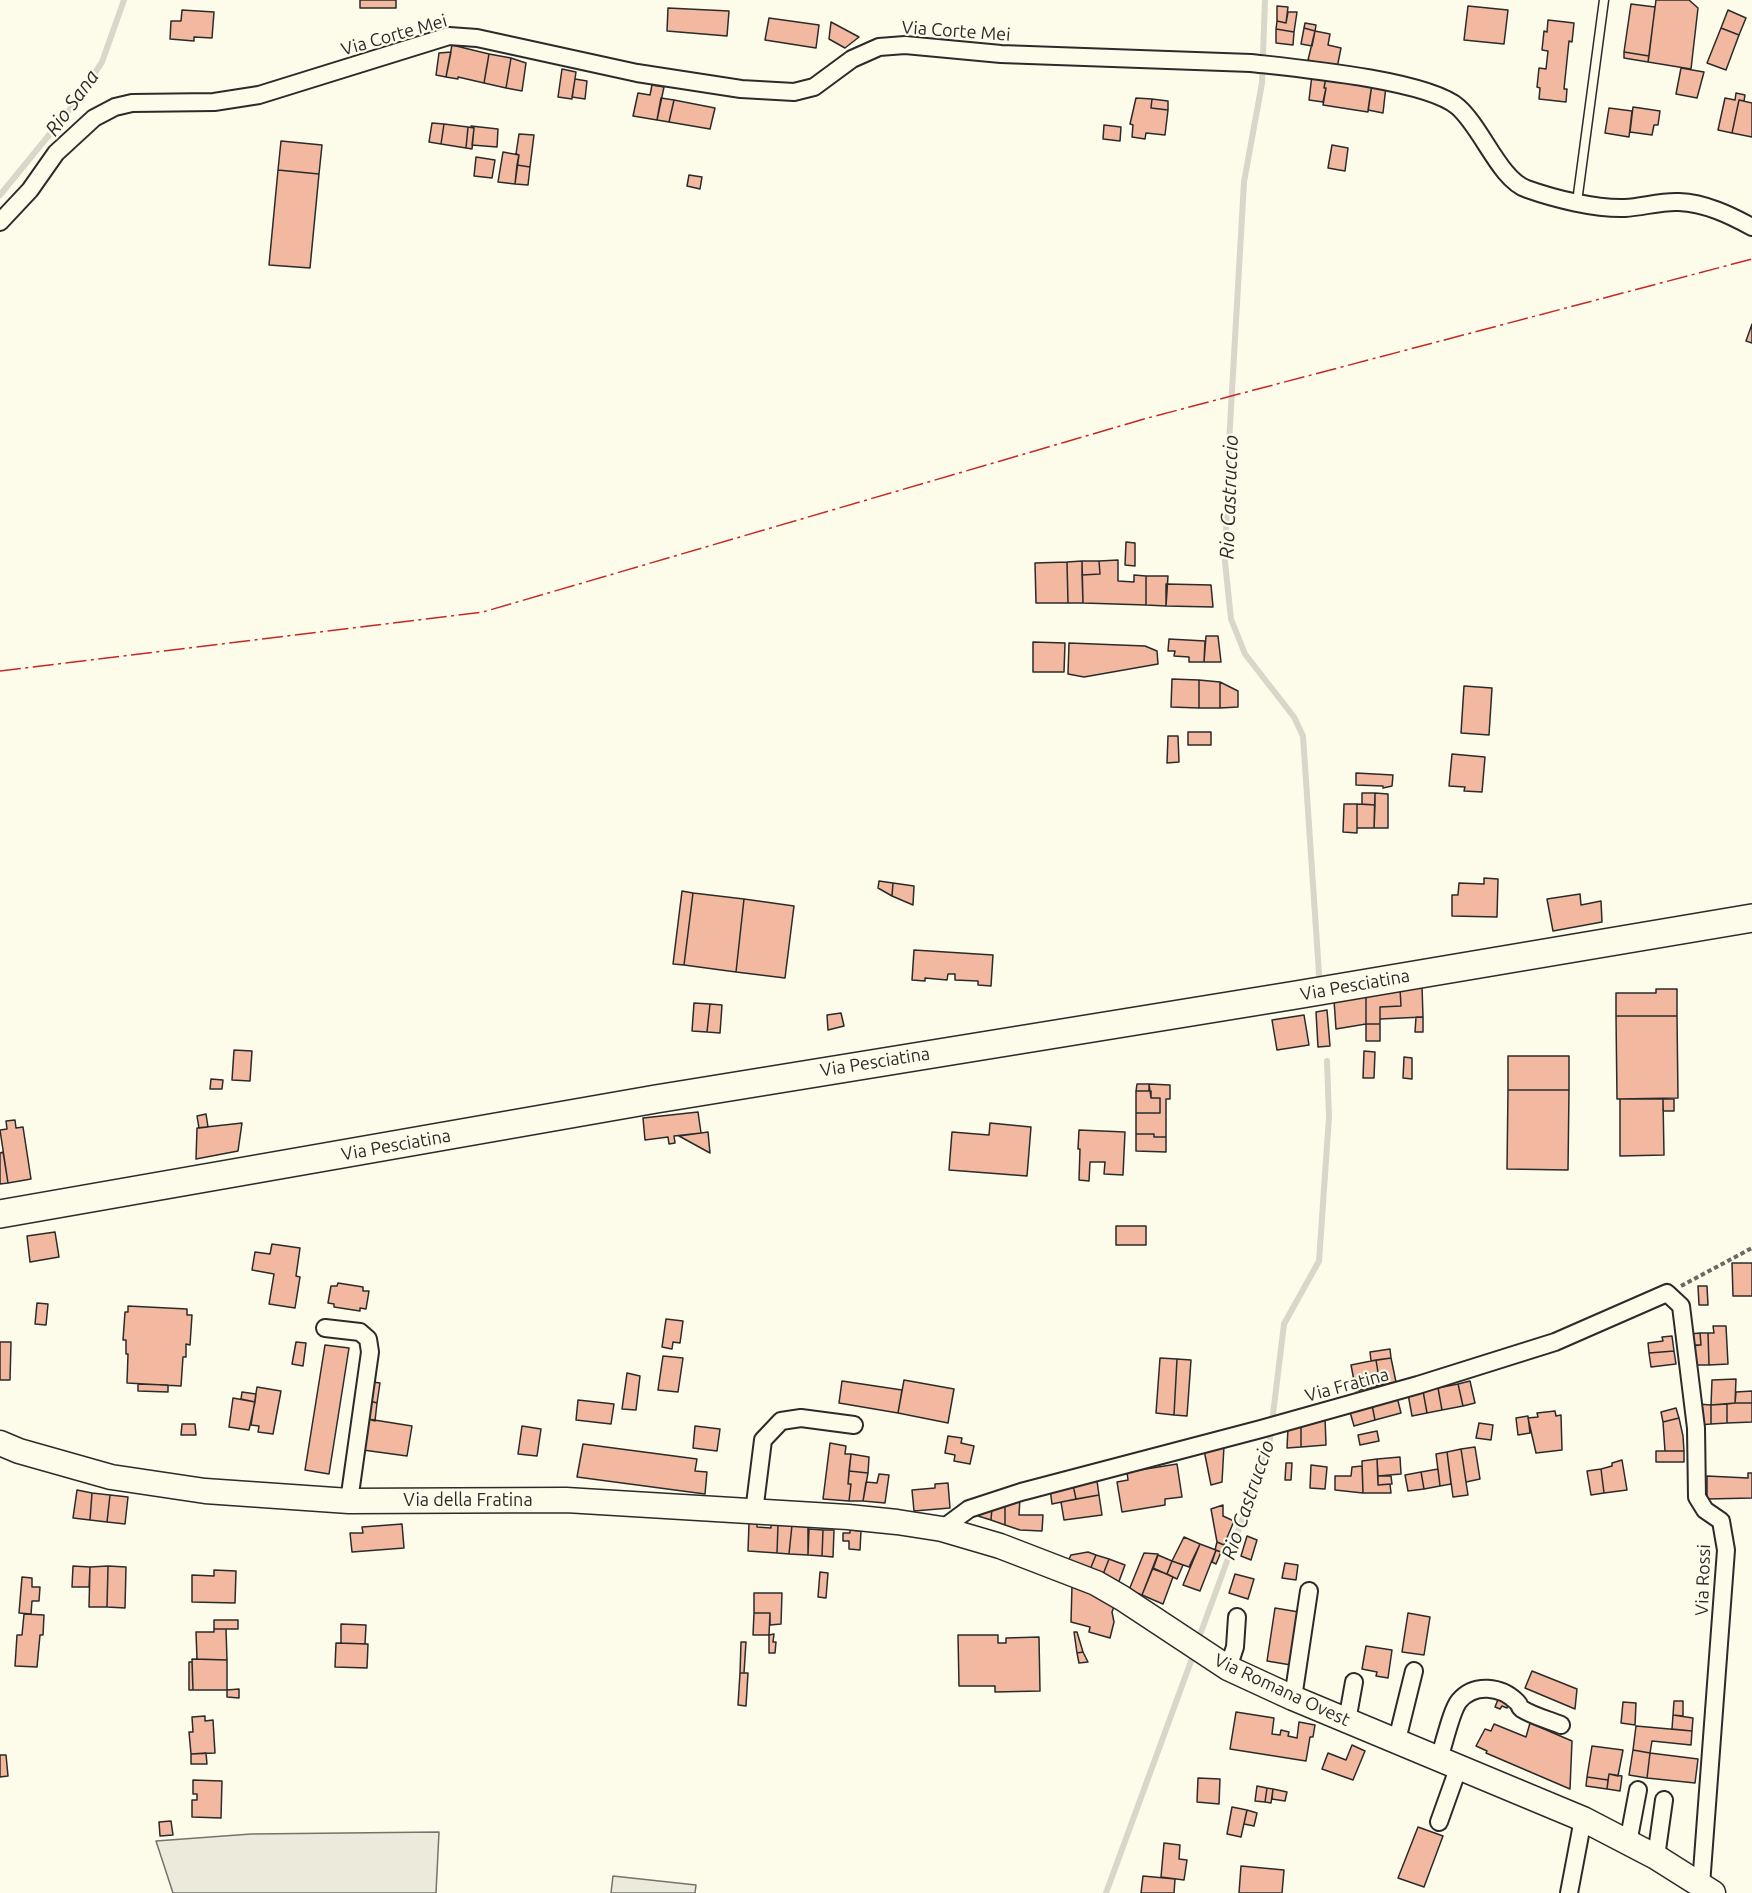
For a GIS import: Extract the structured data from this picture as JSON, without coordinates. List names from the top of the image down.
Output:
{
  "streets": {
    "main road": ["Via Pesciatina"],
    "street": [
      "Via Corte Mei",
      "Via Fratina",
      "Via della Fratina",
      "Via Rossi",
      "Via Romana Ovest"
    ]
  },
  "crossings": [
    ["Via Fratina", "Via della Fratina"],
    ["Via Fratina", "Via Rossi"],
    ["Via Fratina", "Via Romana Ovest"],
    ["Via della Fratina", "Via Romana Ovest"],
    ["Via Rossi", "Via Romana Ovest"]
  ],
  "water": ["Rio Sana", "Rio Castruccio"]
}
